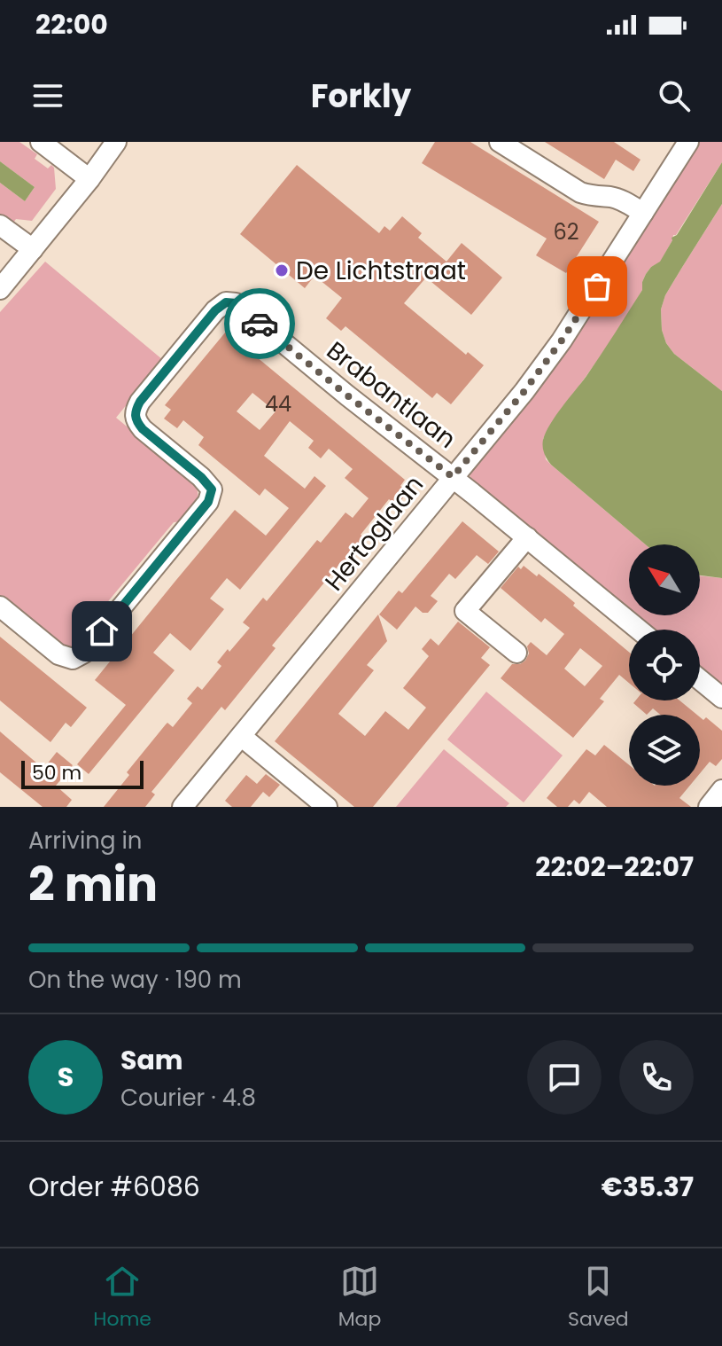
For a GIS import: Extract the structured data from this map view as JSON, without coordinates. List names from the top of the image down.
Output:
{
  "streets": {
    "street": ["Brabantlaan", "Hertoglaan"]
  },
  "crossings": [
    ["Brabantlaan", "Hertoglaan"]
  ],
  "places": ["De Lichtstraat"],
  "house_numbers": ["62", "44"],
  "scale_bar": "50 m",
  "north": "top left",
  "page": {
    "status": "22:00",
    "header": "Forkly",
    "scale": "50 m",
    "heading": ["2 min", "Arriving in", "22:02–22:07"],
    "panel": [
      "Sam",
      "Courier · 4.8",
      "Order #6086",
      "€35.37"
    ],
    "bar": "On the way · 190 m",
    "round": "S",
    "tabs": ["Home", "Map", "Saved"]
  }
}
